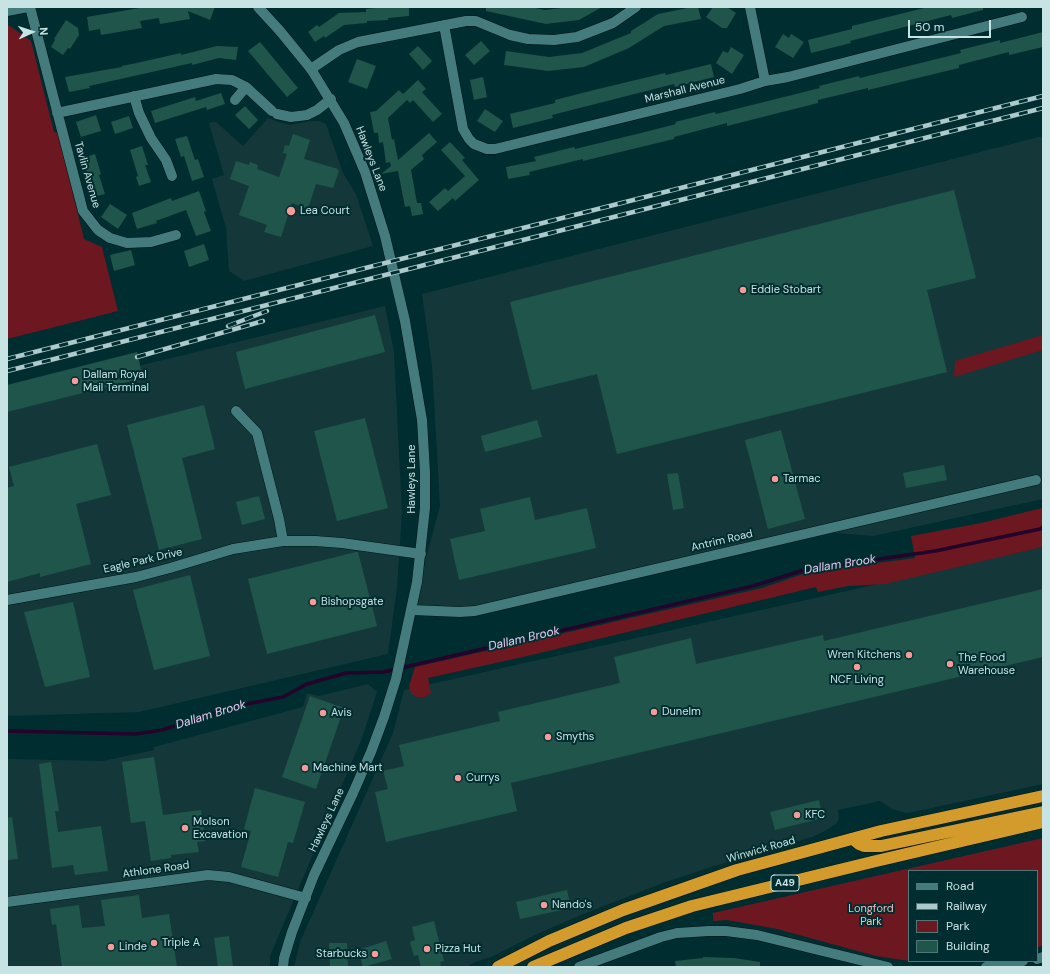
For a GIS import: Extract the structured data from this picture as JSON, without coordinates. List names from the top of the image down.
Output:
{
  "streets": {
    "highway": ["Winwick Road", "A49"],
    "street": [
      "Marshall Avenue",
      "Hawleys Lane",
      "Tavlin Avenue",
      "Antrim Road",
      "Eagle Park Drive",
      "Athlone Road"
    ]
  },
  "crossings": [
    ["Hawleys Lane", "Antrim Road"],
    ["Hawleys Lane", "Eagle Park Drive"],
    ["Hawleys Lane", "Athlone Road"]
  ],
  "water": ["Dallam Brook"],
  "parks": ["Longford Park"],
  "places": [
    "Lea Court",
    "Eddie Stobart",
    "Dallam Royal Mail Terminal",
    "Tarmac",
    "Bishopsgate",
    "Wren Kitchens",
    "The Food Warehouse",
    "NCF Living",
    "Dunelm",
    "Avis",
    "Smyths",
    "Machine Mart",
    "Currys",
    "KFC",
    "Molson Excavation",
    "Nando's",
    "Triple A",
    "Linde",
    "Pizza Hut",
    "Starbucks"
  ],
  "legend": [
    "Road",
    "Railway",
    "Park",
    "Building"
  ],
  "scale_bar": "50 m",
  "north": "right"
}
